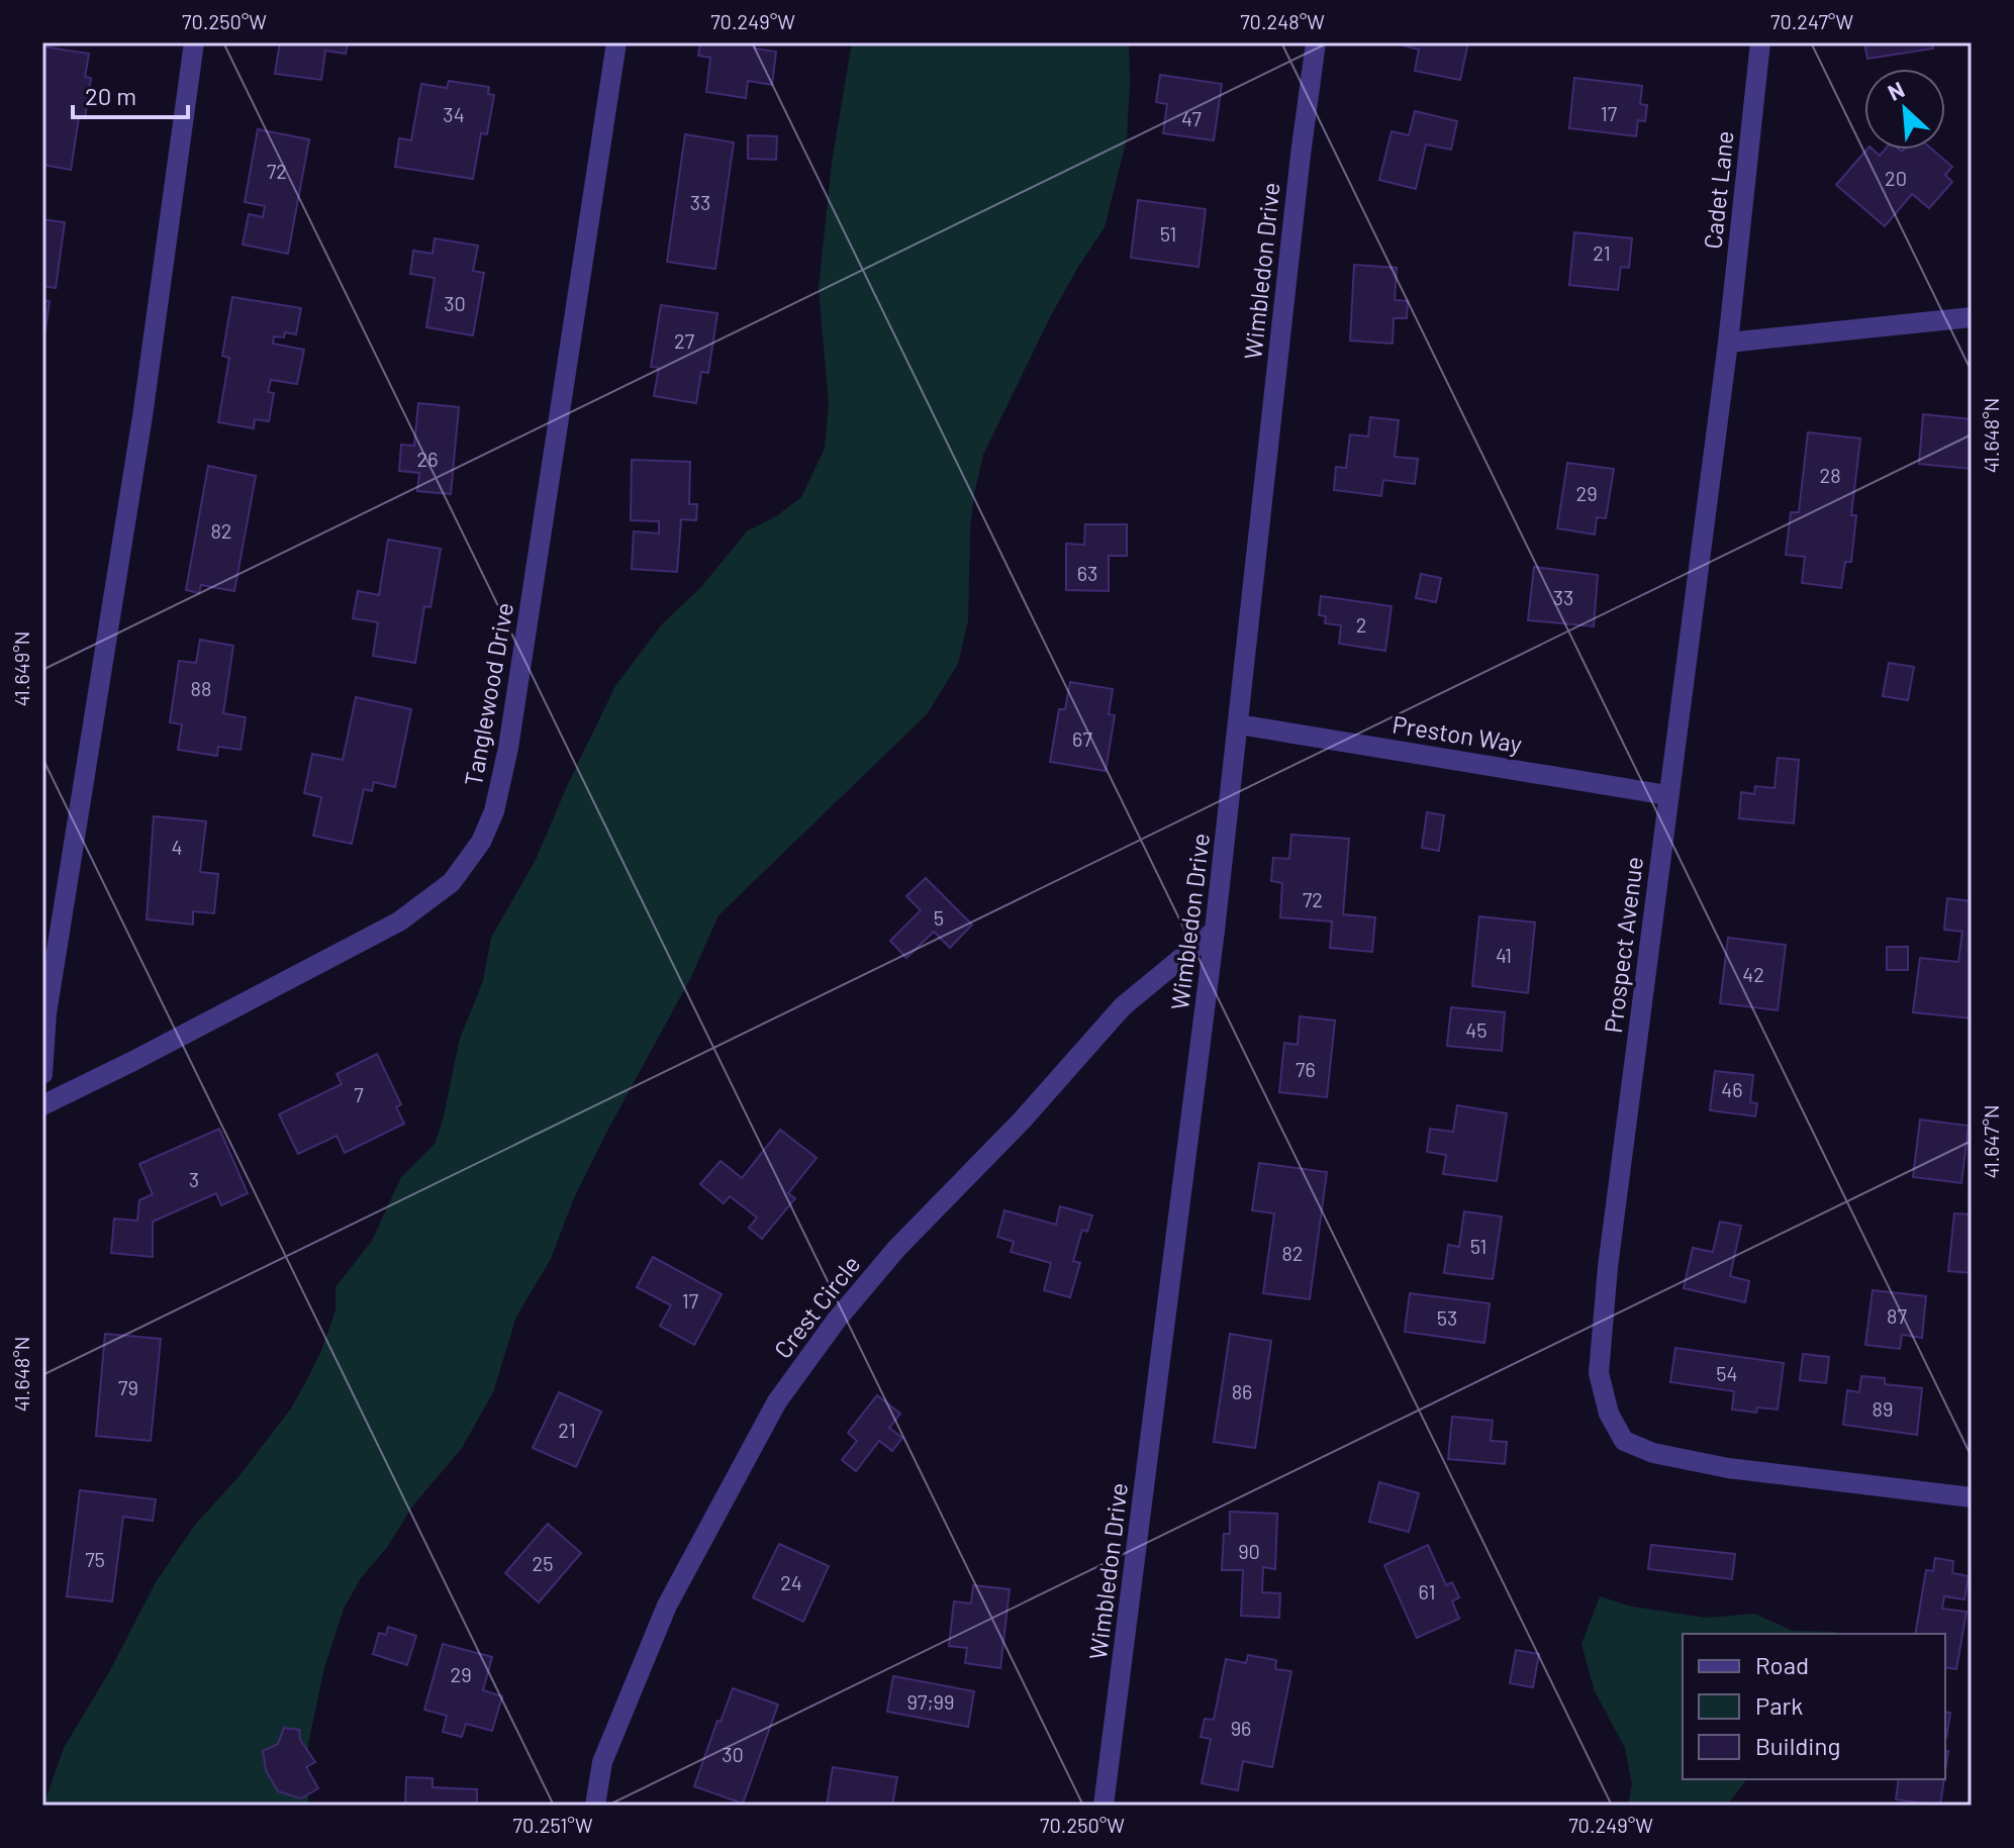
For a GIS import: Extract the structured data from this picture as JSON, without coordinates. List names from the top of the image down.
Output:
{
  "streets": {
    "street": [
      "Cadet Lane",
      "Wimbledon Drive",
      "Tanglewood Drive",
      "Preston Way",
      "Prospect Avenue",
      "Crest Circle"
    ]
  },
  "crossings": [
    ["Cadet Lane", "Prospect Avenue"],
    ["Wimbledon Drive", "Preston Way"],
    ["Wimbledon Drive", "Crest Circle"],
    ["Preston Way", "Prospect Avenue"]
  ],
  "house_numbers": [
    "17",
    "34",
    "47",
    "72",
    "20",
    "33",
    "51",
    "21",
    "30",
    "27",
    "26",
    "28",
    "29",
    "82",
    "63",
    "33",
    "2",
    "88",
    "67",
    "4",
    "72",
    "5",
    "41",
    "42",
    "45",
    "76",
    "46",
    "7",
    "3",
    "51",
    "82",
    "17",
    "87",
    "53",
    "54",
    "79",
    "86",
    "89",
    "21",
    "90",
    "75",
    "25",
    "24",
    "61",
    "29",
    "97;99",
    "96",
    "30"
  ],
  "legend": ["Road", "Park", "Building"],
  "scale_bar": "20 m",
  "north": "top left",
  "coordinates": [
    "70.250°W",
    "70.249°W",
    "70.248°W",
    "70.247°W",
    "41.648°N",
    "41.649°N",
    "41.647°N",
    "70.251°W"
  ]
}
